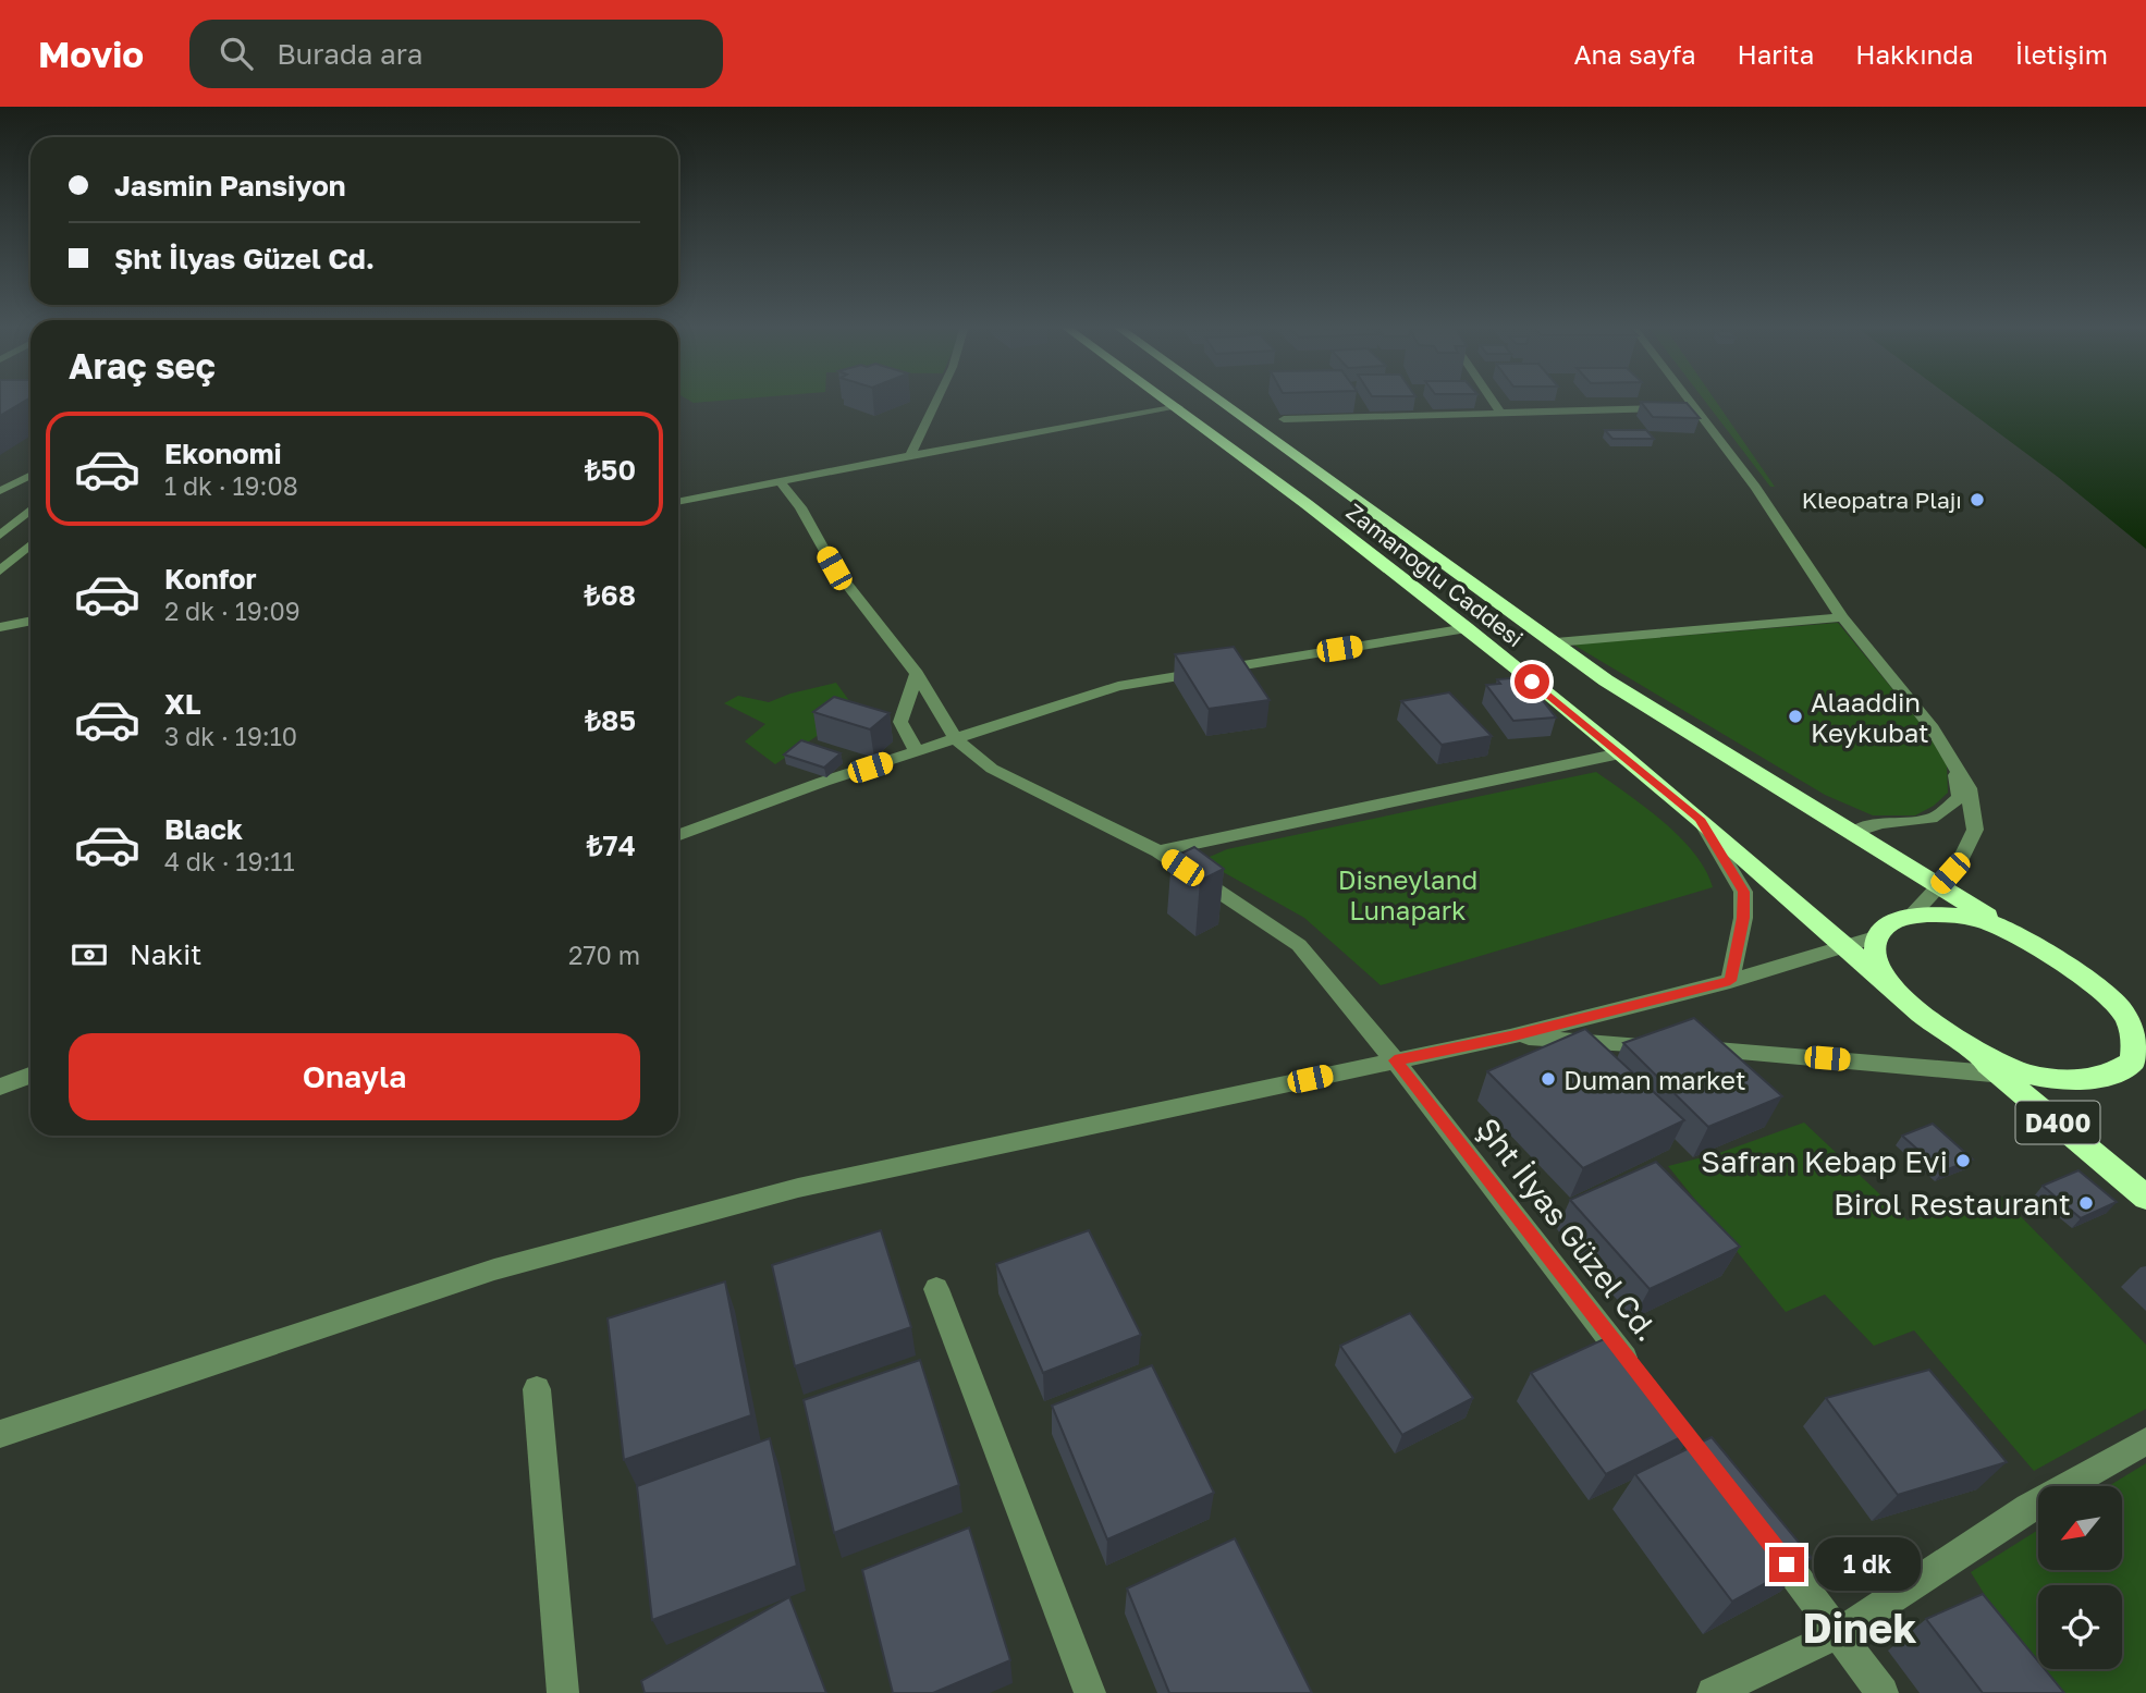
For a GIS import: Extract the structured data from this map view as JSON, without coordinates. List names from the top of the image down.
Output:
{
  "streets": {
    "highway": ["Zamanoğlu Caddesi", "D400"],
    "street": ["Şht İlyas Güzel Cd."]
  },
  "crossings": [
    ["Zamanoğlu Caddesi", "D400"]
  ],
  "districts": ["Dinek"],
  "parks": ["Disneyland Lunapark"],
  "places": [
    "Kleopatra Plajı",
    "Alaaddin Keykubat",
    "Duman market",
    "Safran Kebap Evi",
    "Birol Restaurant"
  ],
  "north": "bottom left",
  "page": {
    "header": "Movio",
    "search": "Burada ara",
    "nav": [
      "Ana sayfa",
      "Harita",
      "Hakkında",
      "İletişim"
    ],
    "banner": ["Jasmin Pansiyon", "Şht İlyas Güzel Cd."],
    "heading": "Araç seç",
    "list": [
      {
        "name": "Ekonomi",
        "note": "1 dk · 19:08",
        "value": "₺50"
      },
      {
        "name": "Konfor",
        "note": "2 dk · 19:09",
        "value": "₺68"
      },
      {
        "name": "XL",
        "note": "3 dk · 19:10",
        "value": "₺85"
      },
      {
        "name": "Black",
        "note": "4 dk · 19:11",
        "value": "₺74"
      }
    ],
    "pay": ["Nakit", "270 m"],
    "buttons": "Onayla",
    "bubble": "1 dk"
  }
}
